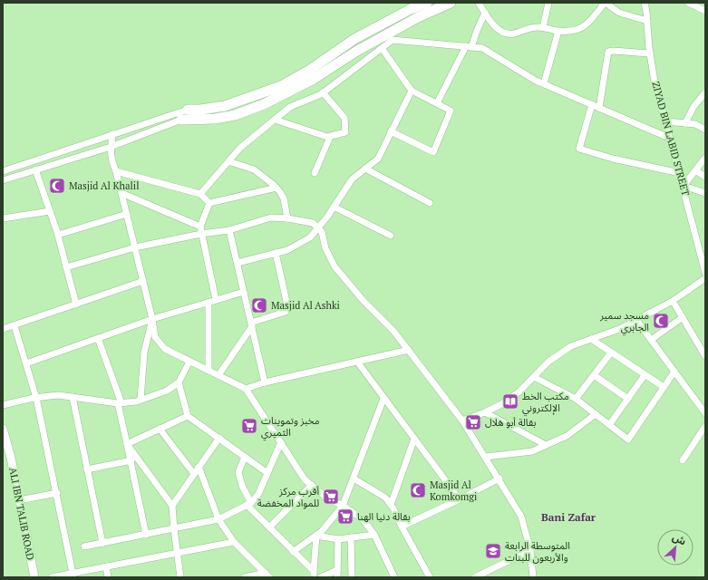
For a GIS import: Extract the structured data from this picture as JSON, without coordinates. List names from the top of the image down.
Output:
{
  "streets": {
    "main road": ["ALI IBN TALIB ROAD"],
    "street": ["ZIYAD BIN LABID STREET"]
  },
  "districts": ["Bani Zafar"],
  "places": {
    "mosque": [
      "Masjid Al Khalil",
      "Masjid Al Ashki",
      "مسجد سمير الجابري",
      "Masjid Al Komkomgi"
    ],
    "library": ["مكتب الخط الإلكتروني"],
    "supermarket": [
      "بقالة أبو هلال",
      "مخبز وتموينات الثميري",
      "أقرب مركز للمواد المخفضة",
      "بقالة دنيا الهنا"
    ],
    "school or university": ["المتوسطة الرابعة والأربعون للبنات"]
  },
  "north": "top right"
}
